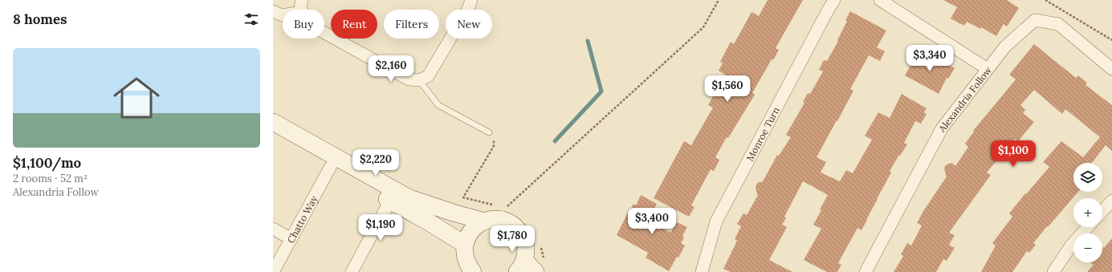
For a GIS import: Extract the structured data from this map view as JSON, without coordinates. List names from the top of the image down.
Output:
{
  "streets": {
    "street": ["Alexandria Follow", "Monroe Turn", "Chatto Way"]
  },
  "page": {
    "heading": "8 homes",
    "chip": [
      "Buy",
      "Rent",
      "Filters",
      "New"
    ],
    "list": [
      {
        "name": "$1,100/mo",
        "note": "2 rooms · 52 m² · Alexandria Follow"
      }
    ],
    "price": [
      "$3,340",
      "$2,160",
      "$1,560",
      "$1,100",
      "$2,220",
      "$3,400",
      "$1,190",
      "$1,780"
    ],
    "map_buttons": ["+", "−"]
  }
}
